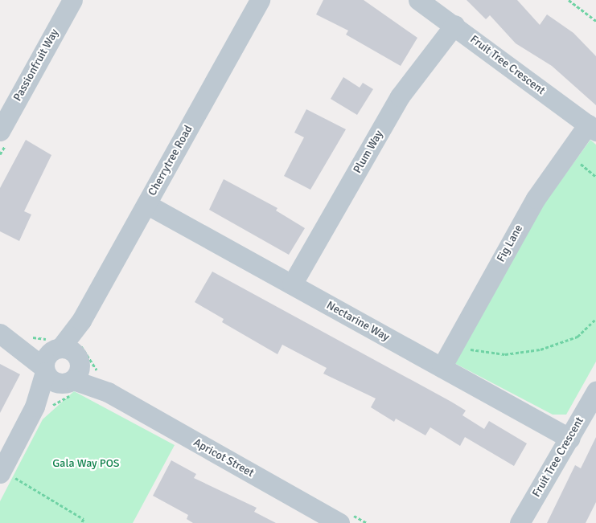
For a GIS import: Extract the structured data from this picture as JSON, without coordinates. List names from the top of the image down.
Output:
{
  "streets": {
    "street": [
      "Passionfruit Way",
      "Fruit Tree Crescent",
      "Plum Way",
      "Cherrytree Road",
      "Fig Lane",
      "Nectarine Way",
      "Apricot Street"
    ]
  },
  "crossings": [
    ["Fruit Tree Crescent", "Plum Way"],
    ["Fruit Tree Crescent", "Fig Lane"],
    ["Fruit Tree Crescent", "Nectarine Way"],
    ["Plum Way", "Nectarine Way"],
    ["Cherrytree Road", "Nectarine Way"],
    ["Cherrytree Road", "Apricot Street"],
    ["Fig Lane", "Nectarine Way"]
  ],
  "parks": ["Gala Way POS"]
}
